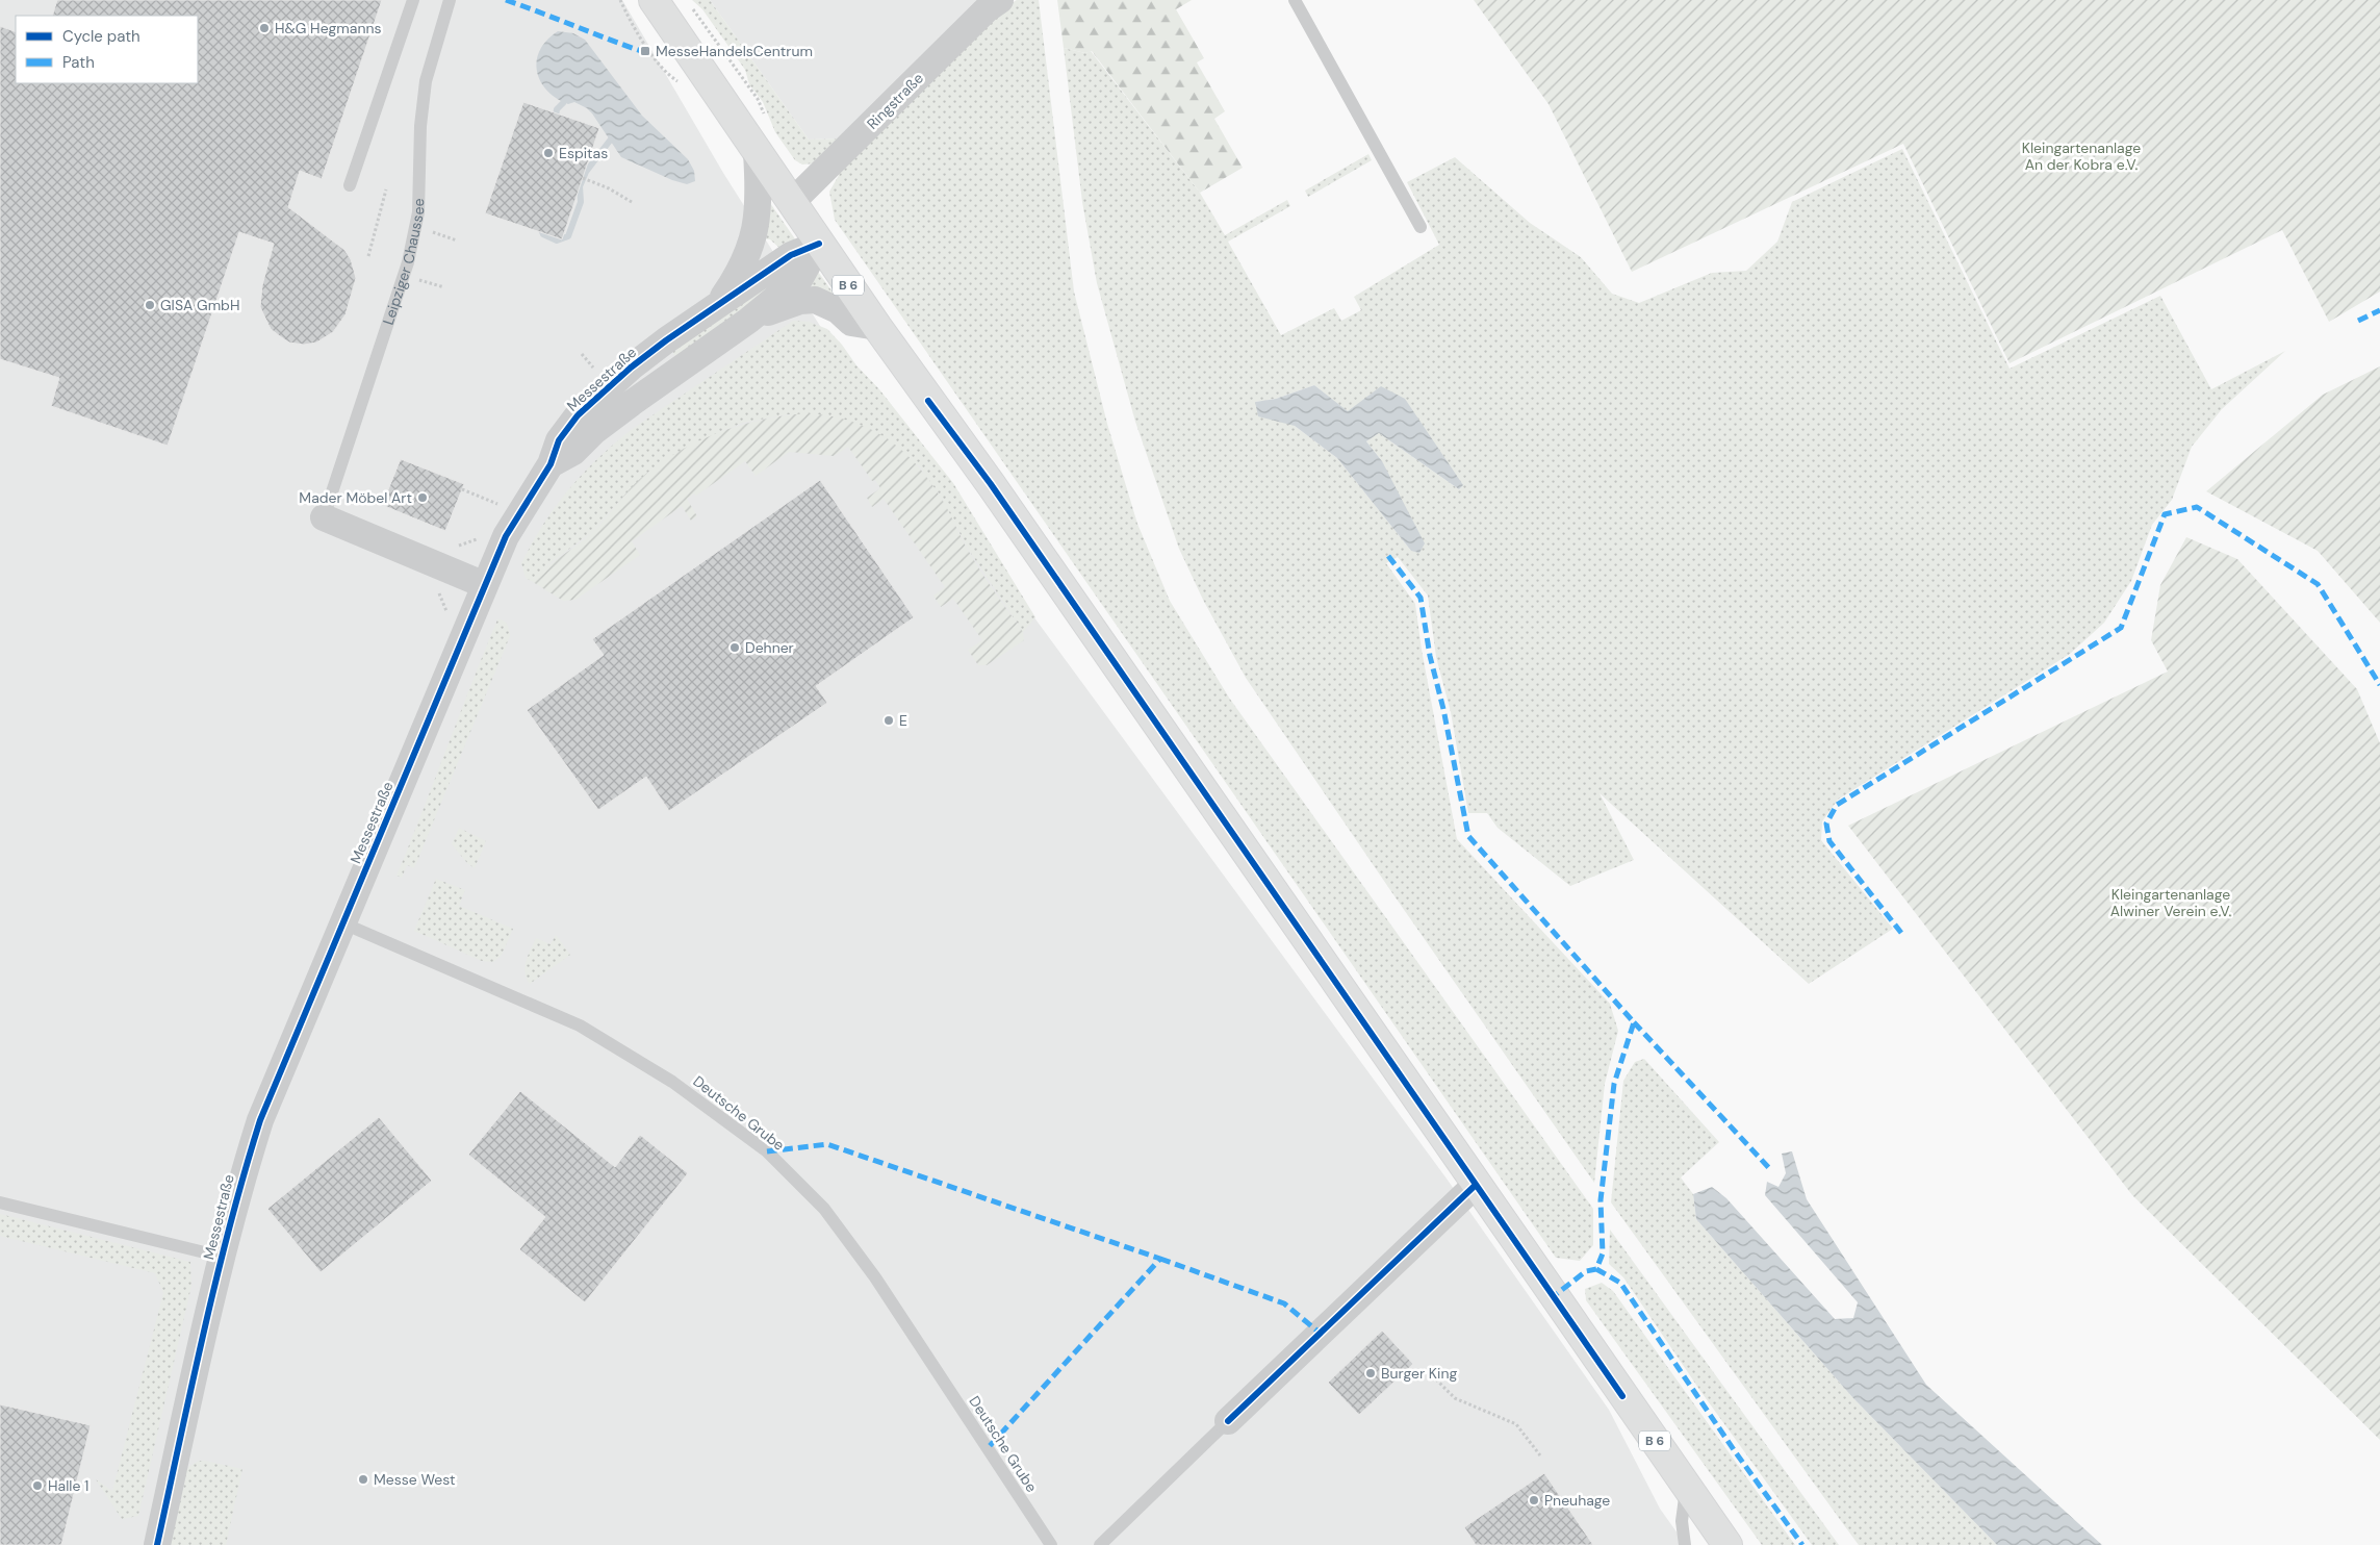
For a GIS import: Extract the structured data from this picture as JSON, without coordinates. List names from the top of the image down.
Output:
{
  "streets": {
    "main road": ["B 6"],
    "street": ["Ringstraße", "Messestraße"],
    "lane": ["Leipziger Chaussee", "Deutsche Grube"]
  },
  "crossings": [
    ["Ringstraße", "B 6"],
    ["B 6", "Messestraße"],
    ["Messestraße", "Deutsche Grube"]
  ],
  "parks": ["Kleingartenanlage An der Kobra e.V.", "Kleingartenanlage Alwiner Verein e.V."],
  "places": {
    "other": [
      "H&G Hegmanns",
      "Espitas",
      "GISA GmbH",
      "Mader Möbel Art",
      "Dehner",
      "E",
      "Burger King",
      "Messe West",
      "Halle 1",
      "Pneuhage"
    ],
    "transit": ["MesseHandelsCentrum"]
  },
  "legend": ["Cycle path", "Path"]
}
